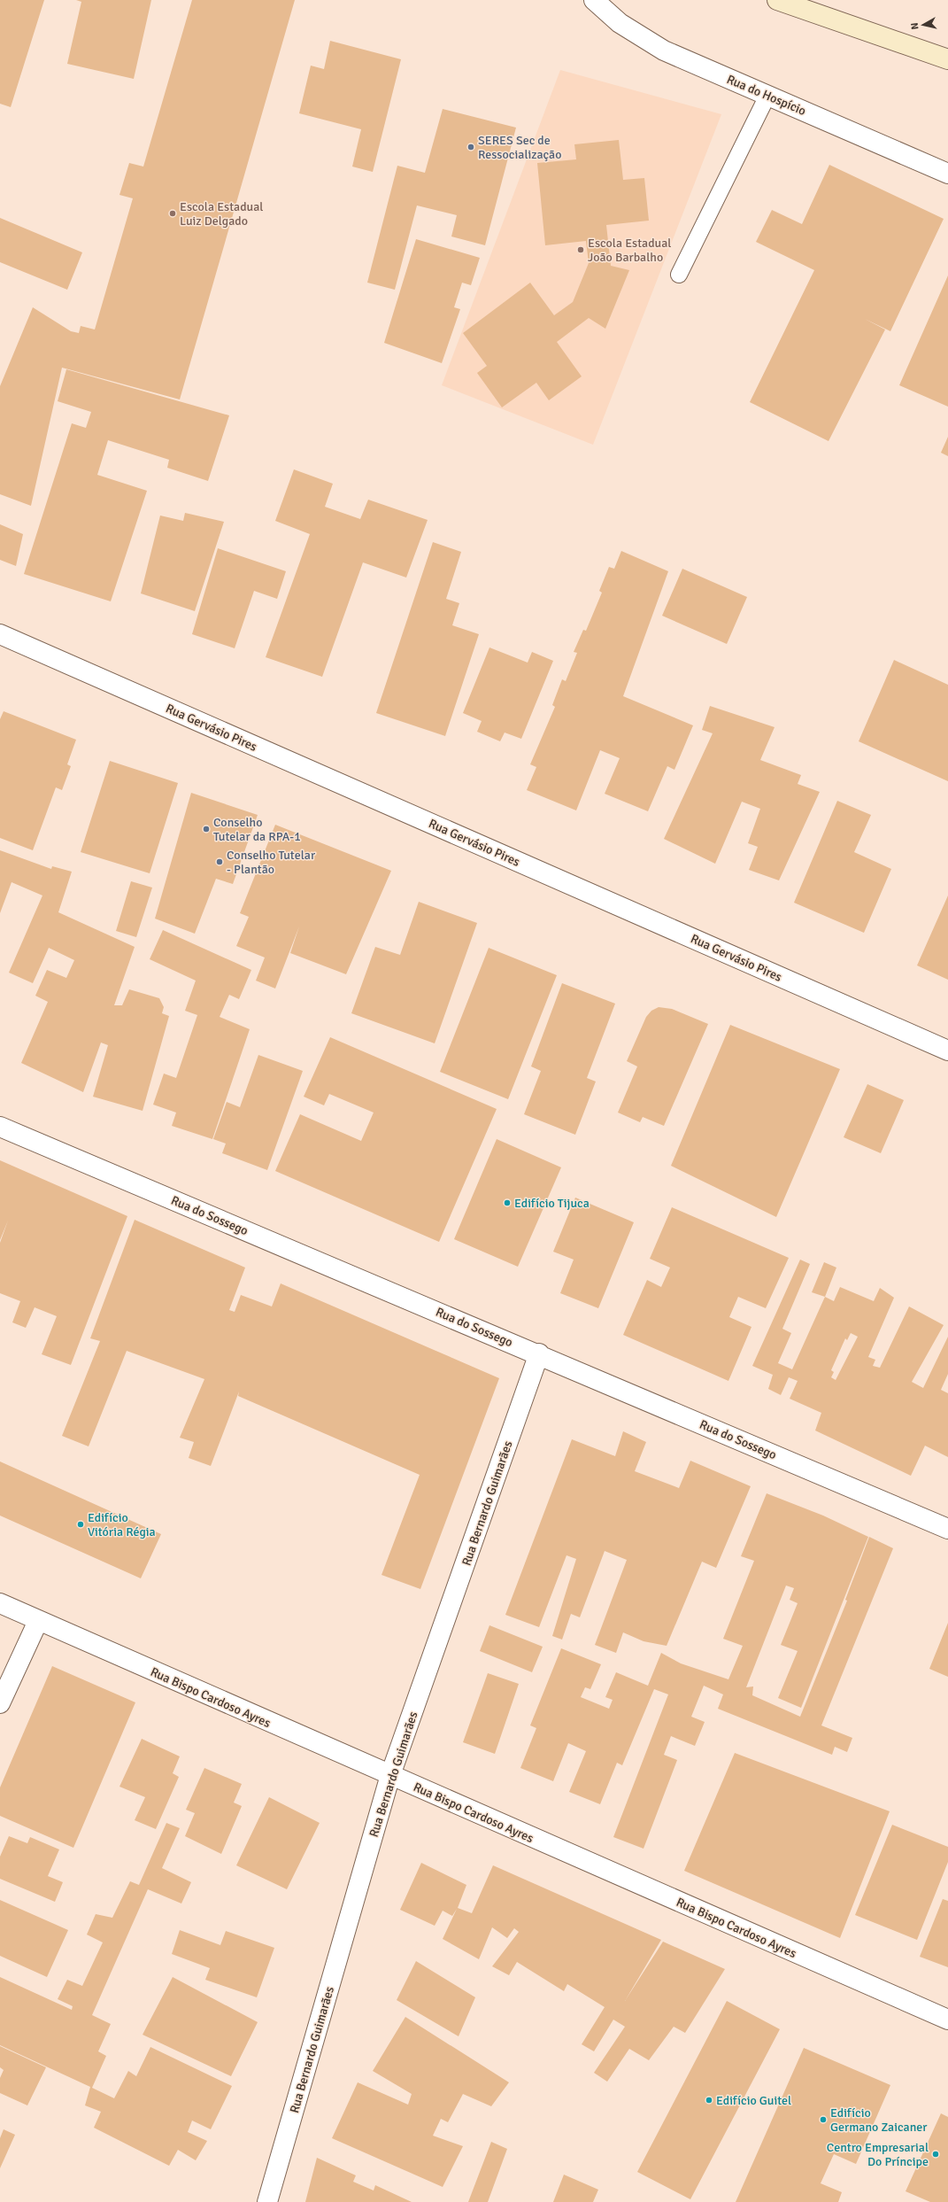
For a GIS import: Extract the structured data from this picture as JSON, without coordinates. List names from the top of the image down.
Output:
{
  "streets": {
    "street": [
      "Rua do Hospício",
      "Rua Gervásio Pires",
      "Rua do Sossego",
      "Rua Bernardo Guimarães",
      "Rua Bispo Cardoso Ayres"
    ]
  },
  "crossings": [
    ["Rua do Sossego", "Rua Bernardo Guimarães"],
    ["Rua Bernardo Guimarães", "Rua Bispo Cardoso Ayres"]
  ],
  "places": [
    "SERES Sec de Ressocialização",
    "Escola Estadual Luiz Delgado",
    "Escola Estadual João Barbalho",
    "Conselho Tutelar da RPA-1",
    "Conselho Tutelar - Plantão",
    "Edifício Tijuca",
    "Edifício Vitória Régia",
    "Edifício Guitel",
    "Edifício Germano Zaicaner",
    "Centro Empresarial Do Príncipe"
  ],
  "north": "left"
}
